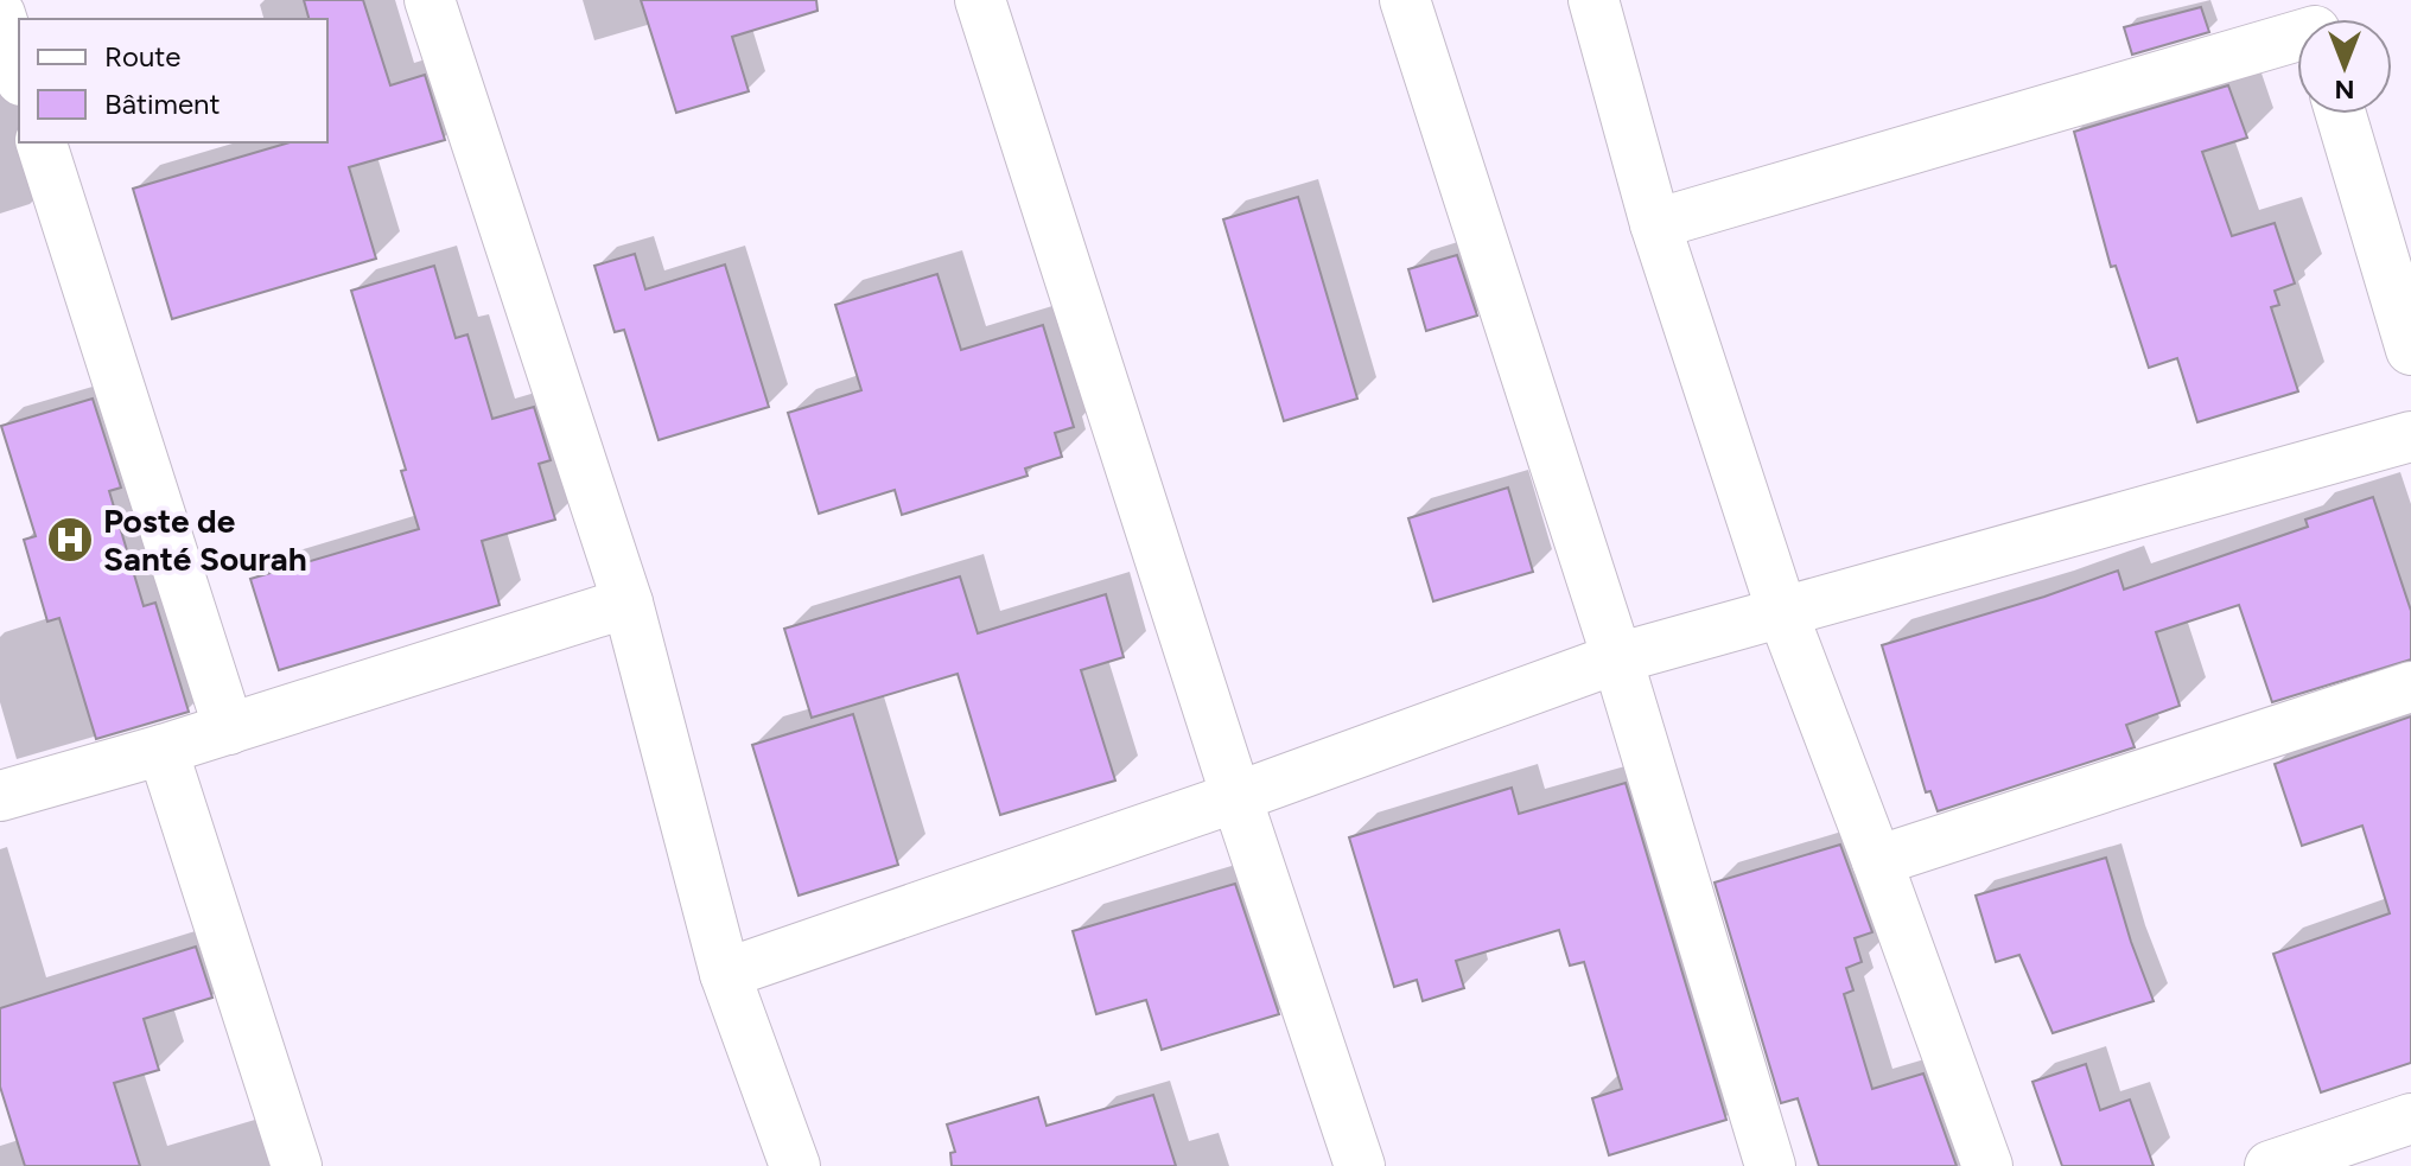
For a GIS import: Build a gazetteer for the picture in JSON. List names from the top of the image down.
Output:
{
  "places": {
    "hospital": ["Poste de Santé Sourah"]
  },
  "legend": ["Route", "Bâtiment"],
  "north": "bottom"
}
